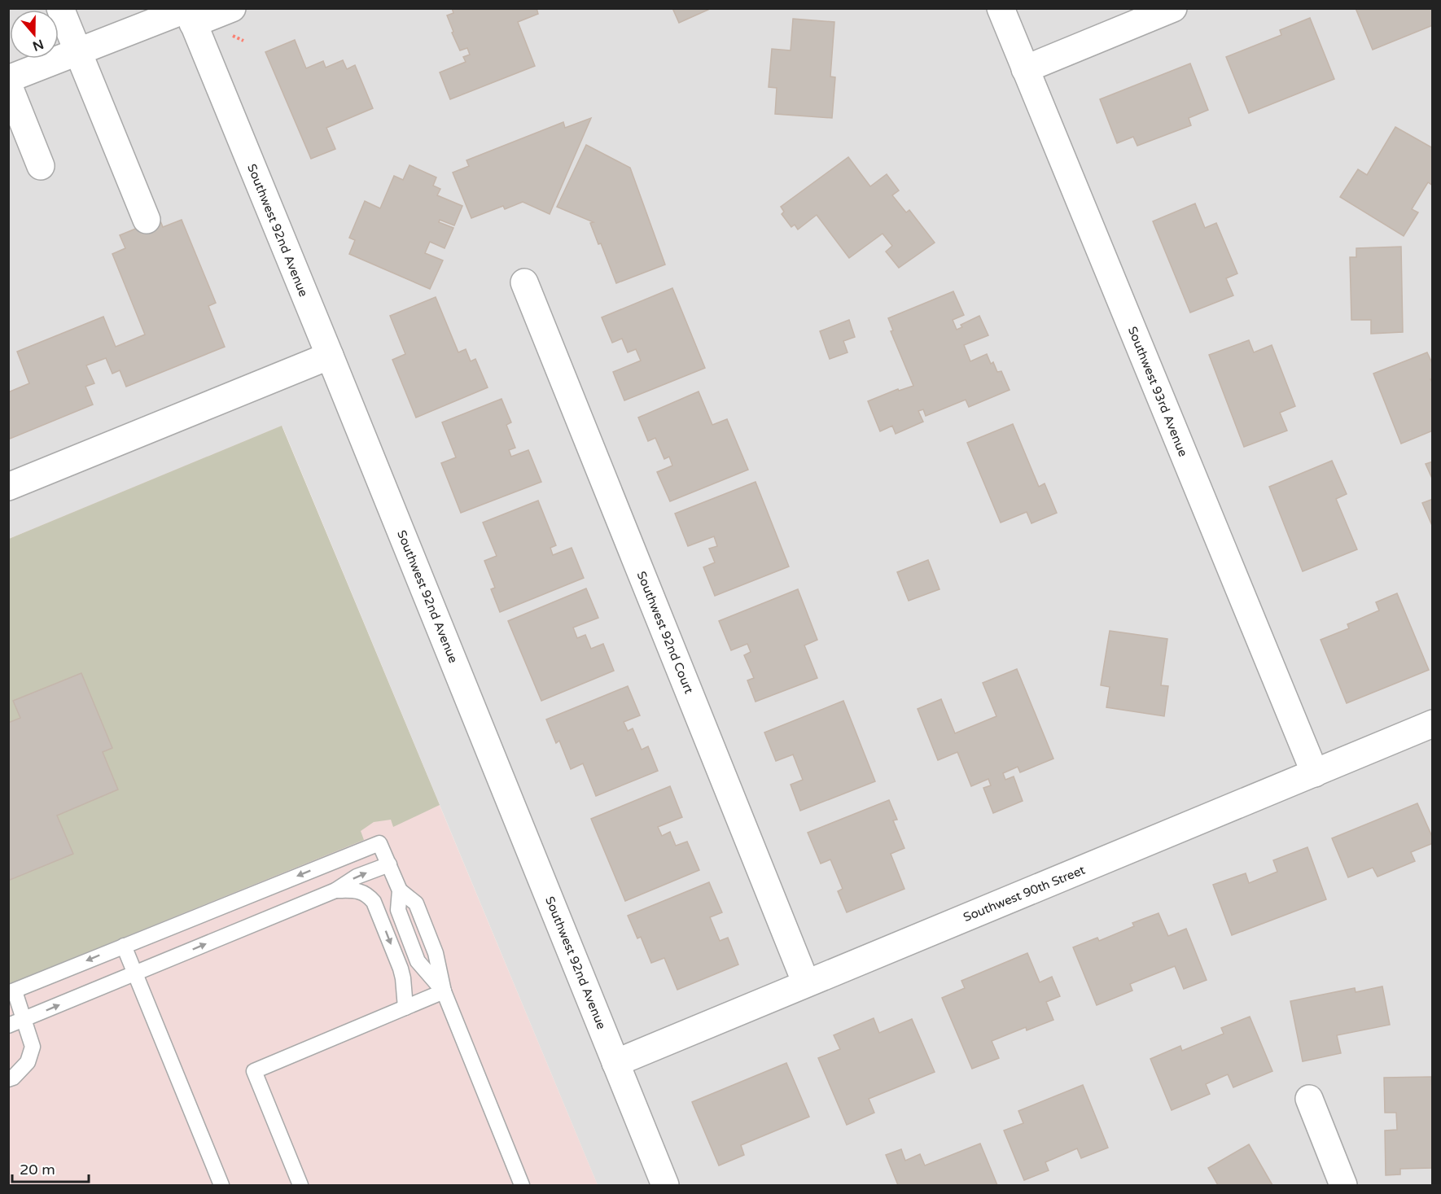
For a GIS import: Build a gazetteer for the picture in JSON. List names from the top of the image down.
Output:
{
  "streets": {
    "street": [
      "Southwest 92nd Avenue",
      "Southwest 93rd Avenue",
      "Southwest 92nd Court",
      "Southwest 90th Street"
    ]
  },
  "crossings": [
    ["Southwest 92nd Avenue", "Southwest 90th Street"],
    ["Southwest 93rd Avenue", "Southwest 90th Street"],
    ["Southwest 92nd Court", "Southwest 90th Street"]
  ],
  "scale_bar": "20 m",
  "north": "bottom"
}
